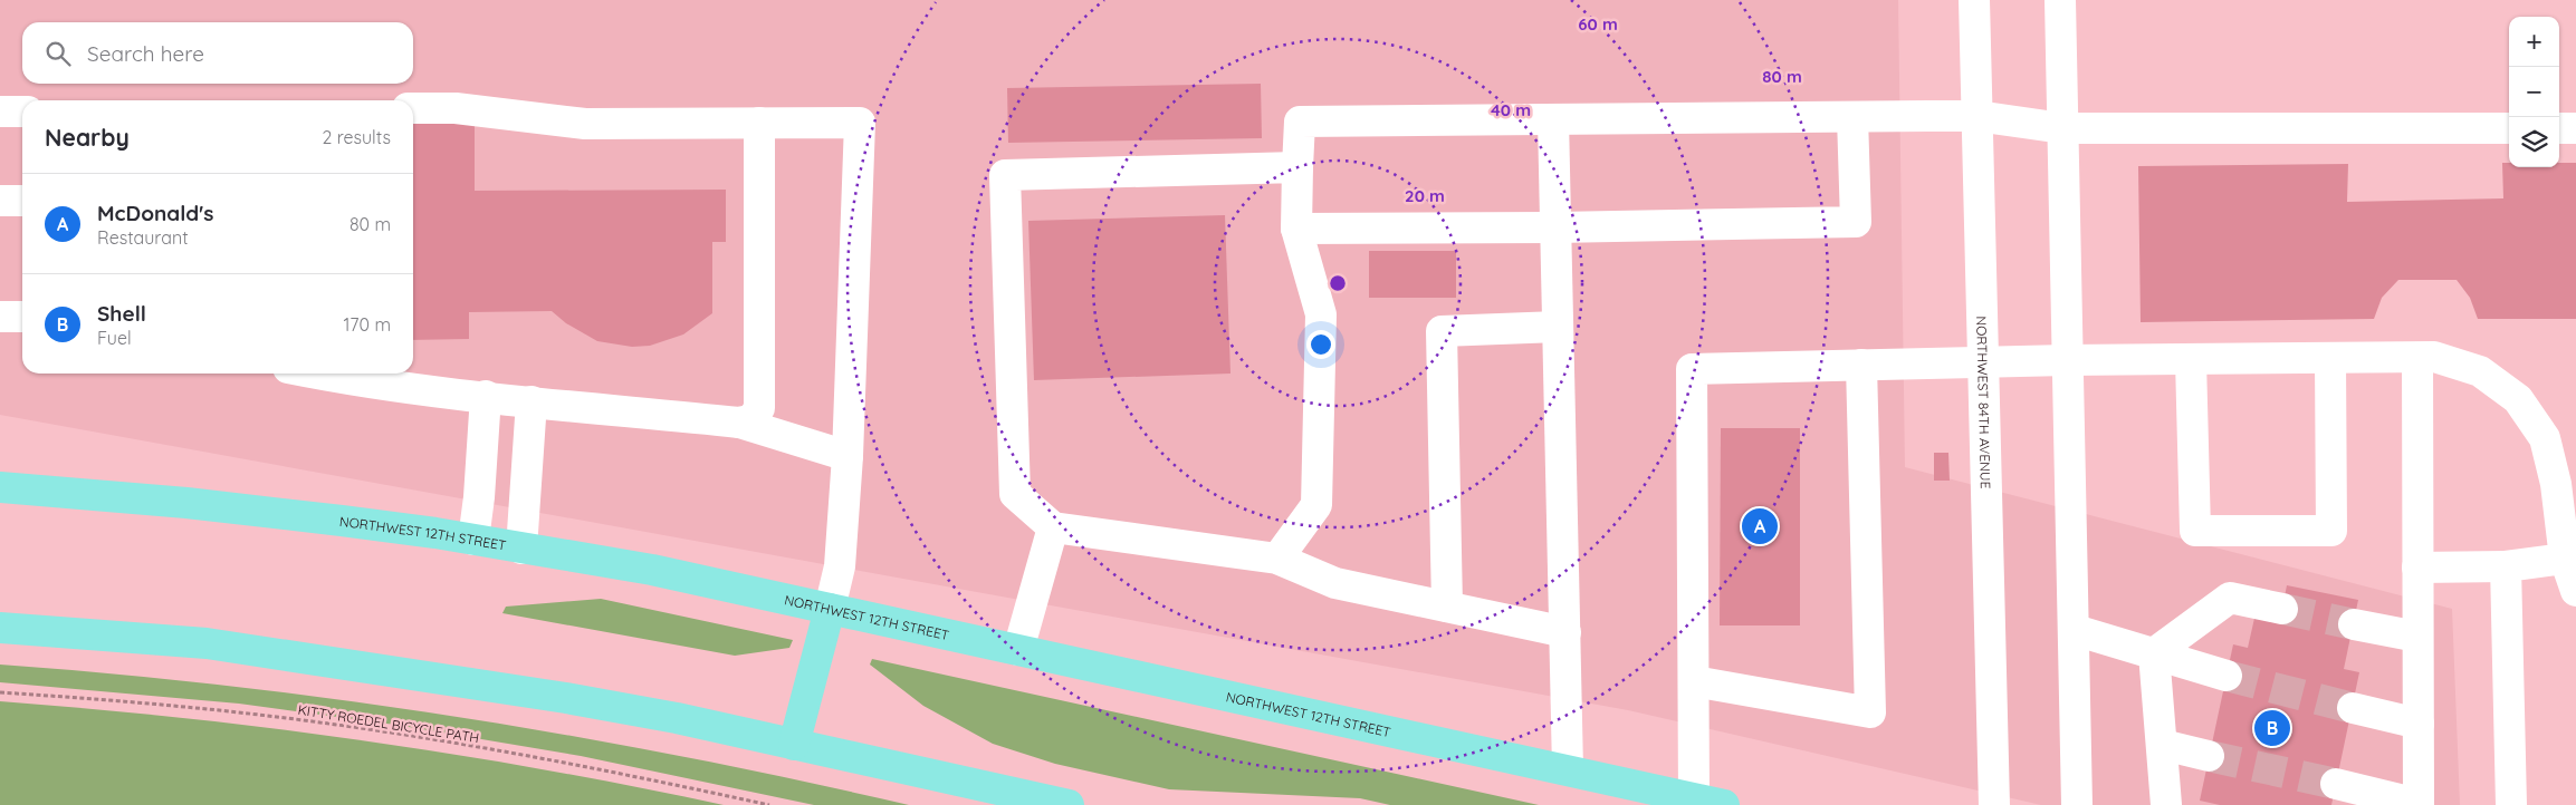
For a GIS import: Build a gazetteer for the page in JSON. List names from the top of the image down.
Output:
{
  "streets": {
    "main road": ["NORTHWEST 12TH STREET"],
    "street": ["NORTHWEST 84TH AVENUE"],
    "path": ["KITTY ROEDEL BICYCLE PATH"]
  },
  "page": {
    "map_buttons": ["+", "−"],
    "search": "Search here",
    "heading": ["Nearby", "2 results"],
    "list": [
      {
        "mark": "A",
        "name": "McDonald's",
        "note": "Restaurant",
        "value": "80 m"
      },
      {
        "mark": "B",
        "name": "Shell",
        "note": "Fuel",
        "value": "170 m"
      }
    ],
    "pins": ["A", "B"]
  },
  "rings": [
    "60 m",
    "80 m",
    "40 m",
    "20 m"
  ]
}
